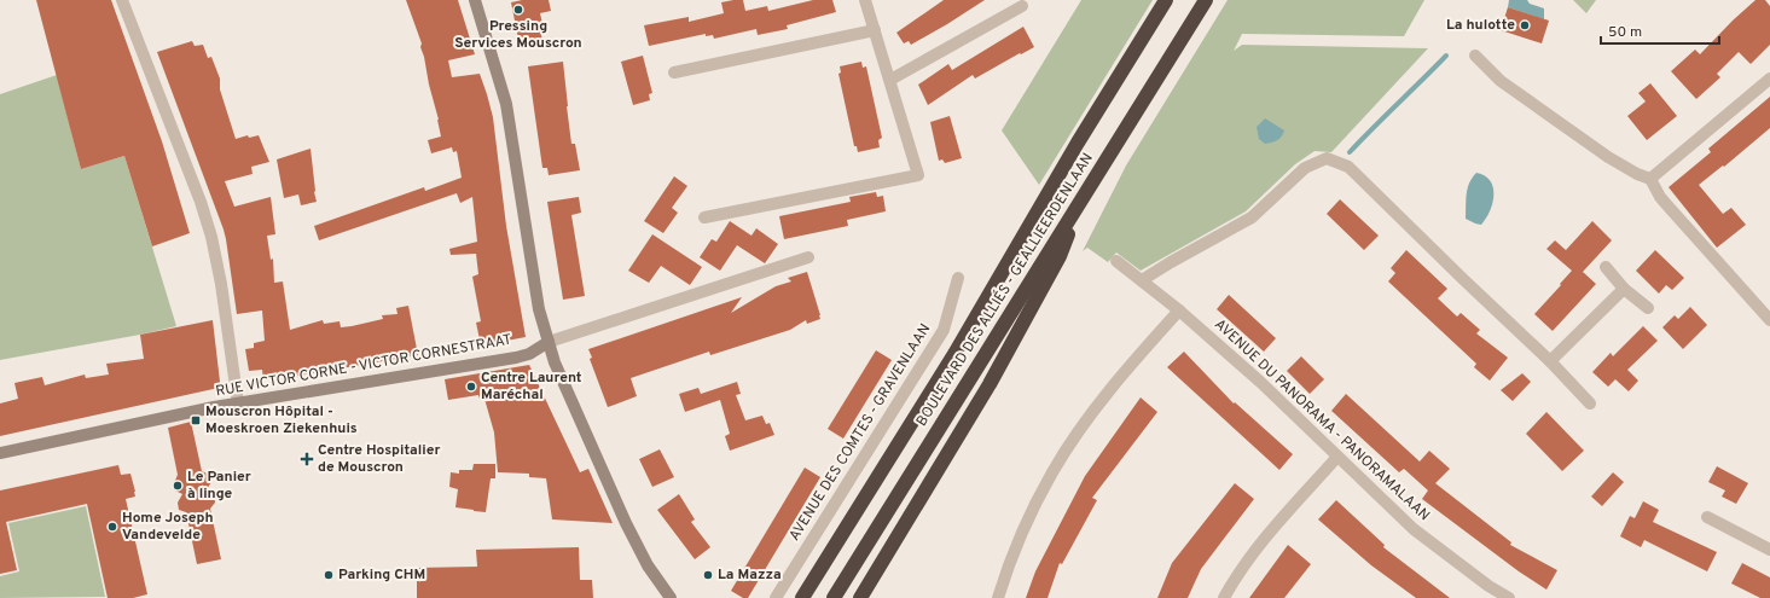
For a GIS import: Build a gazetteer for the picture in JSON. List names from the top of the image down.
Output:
{
  "streets": {
    "highway": ["BOULEVARD DES ALLIÉS - GEALLIEERDENLAAN"],
    "street": ["RUE VICTOR CORNE - VICTOR CORNESTRAAT", "AVENUE DU PANORAMA - PANORAMALAAN", "AVENUE DES COMTES - GRAVENLAAN"]
  },
  "places": {
    "other": [
      "Pressing Services Mouscron",
      "La hulotte",
      "Centre Laurent Maréchal",
      "Le Panier à linge",
      "Home Joseph Vandevelde",
      "Parking CHM",
      "La Mazza"
    ],
    "transit": ["Mouscron Hôpital - Moeskroen Ziekenhuis"],
    "health": ["Centre Hospitalier de Mouscron"]
  },
  "scale_bar": "50 m"
}
